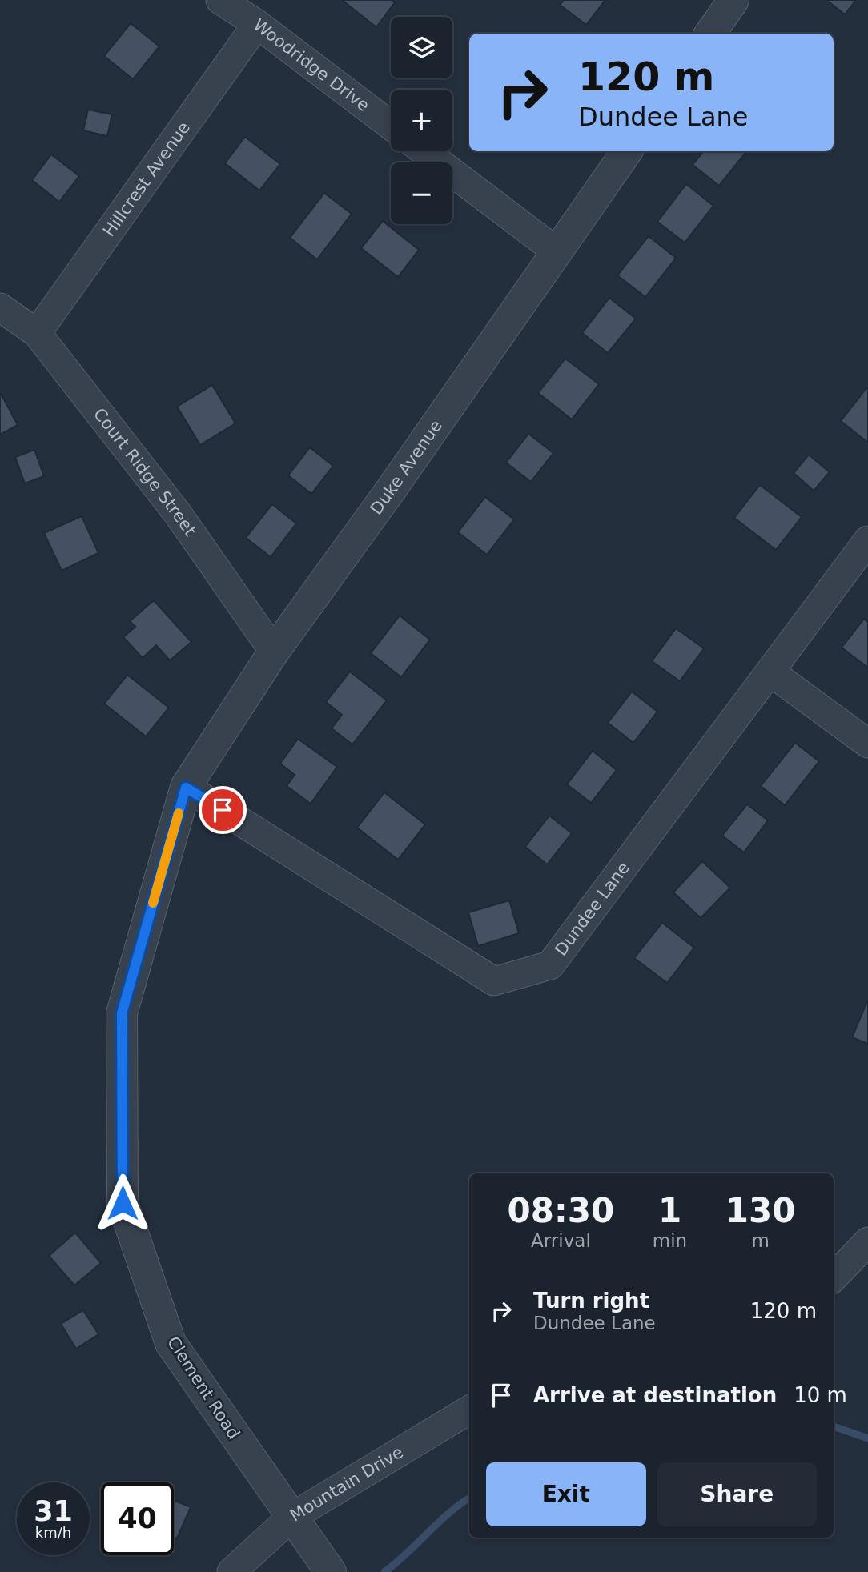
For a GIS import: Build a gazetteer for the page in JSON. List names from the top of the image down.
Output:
{
  "streets": {
    "street": [
      "Woodridge Drive",
      "Hillcrest Avenue",
      "Duke Avenue",
      "Court Ridge Street",
      "Dundee Lane",
      "Clement Road",
      "Mountain Drive"
    ]
  },
  "crossings": [
    ["Woodridge Drive", "Hillcrest Avenue"],
    ["Hillcrest Avenue", "Court Ridge Street"],
    ["Duke Avenue", "Court Ridge Street"],
    ["Duke Avenue", "Dundee Lane"],
    ["Duke Avenue", "Clement Road"],
    ["Dundee Lane", "Clement Road"],
    ["Clement Road", "Mountain Drive"]
  ],
  "page": {
    "map_buttons": ["+", "−"],
    "turn": ["120 m", "Dundee Lane"],
    "eta": [
      "08:30",
      "Arrival",
      "1",
      "min",
      "130",
      "m"
    ],
    "list": [
      {
        "name": "Turn right",
        "note": "Dundee Lane",
        "value": "120 m"
      },
      {
        "name": "Arrive at destination",
        "value": "10 m"
      }
    ],
    "buttons": ["Exit", "Share"],
    "speed": "31 km/h",
    "limit": "40"
  }
}
